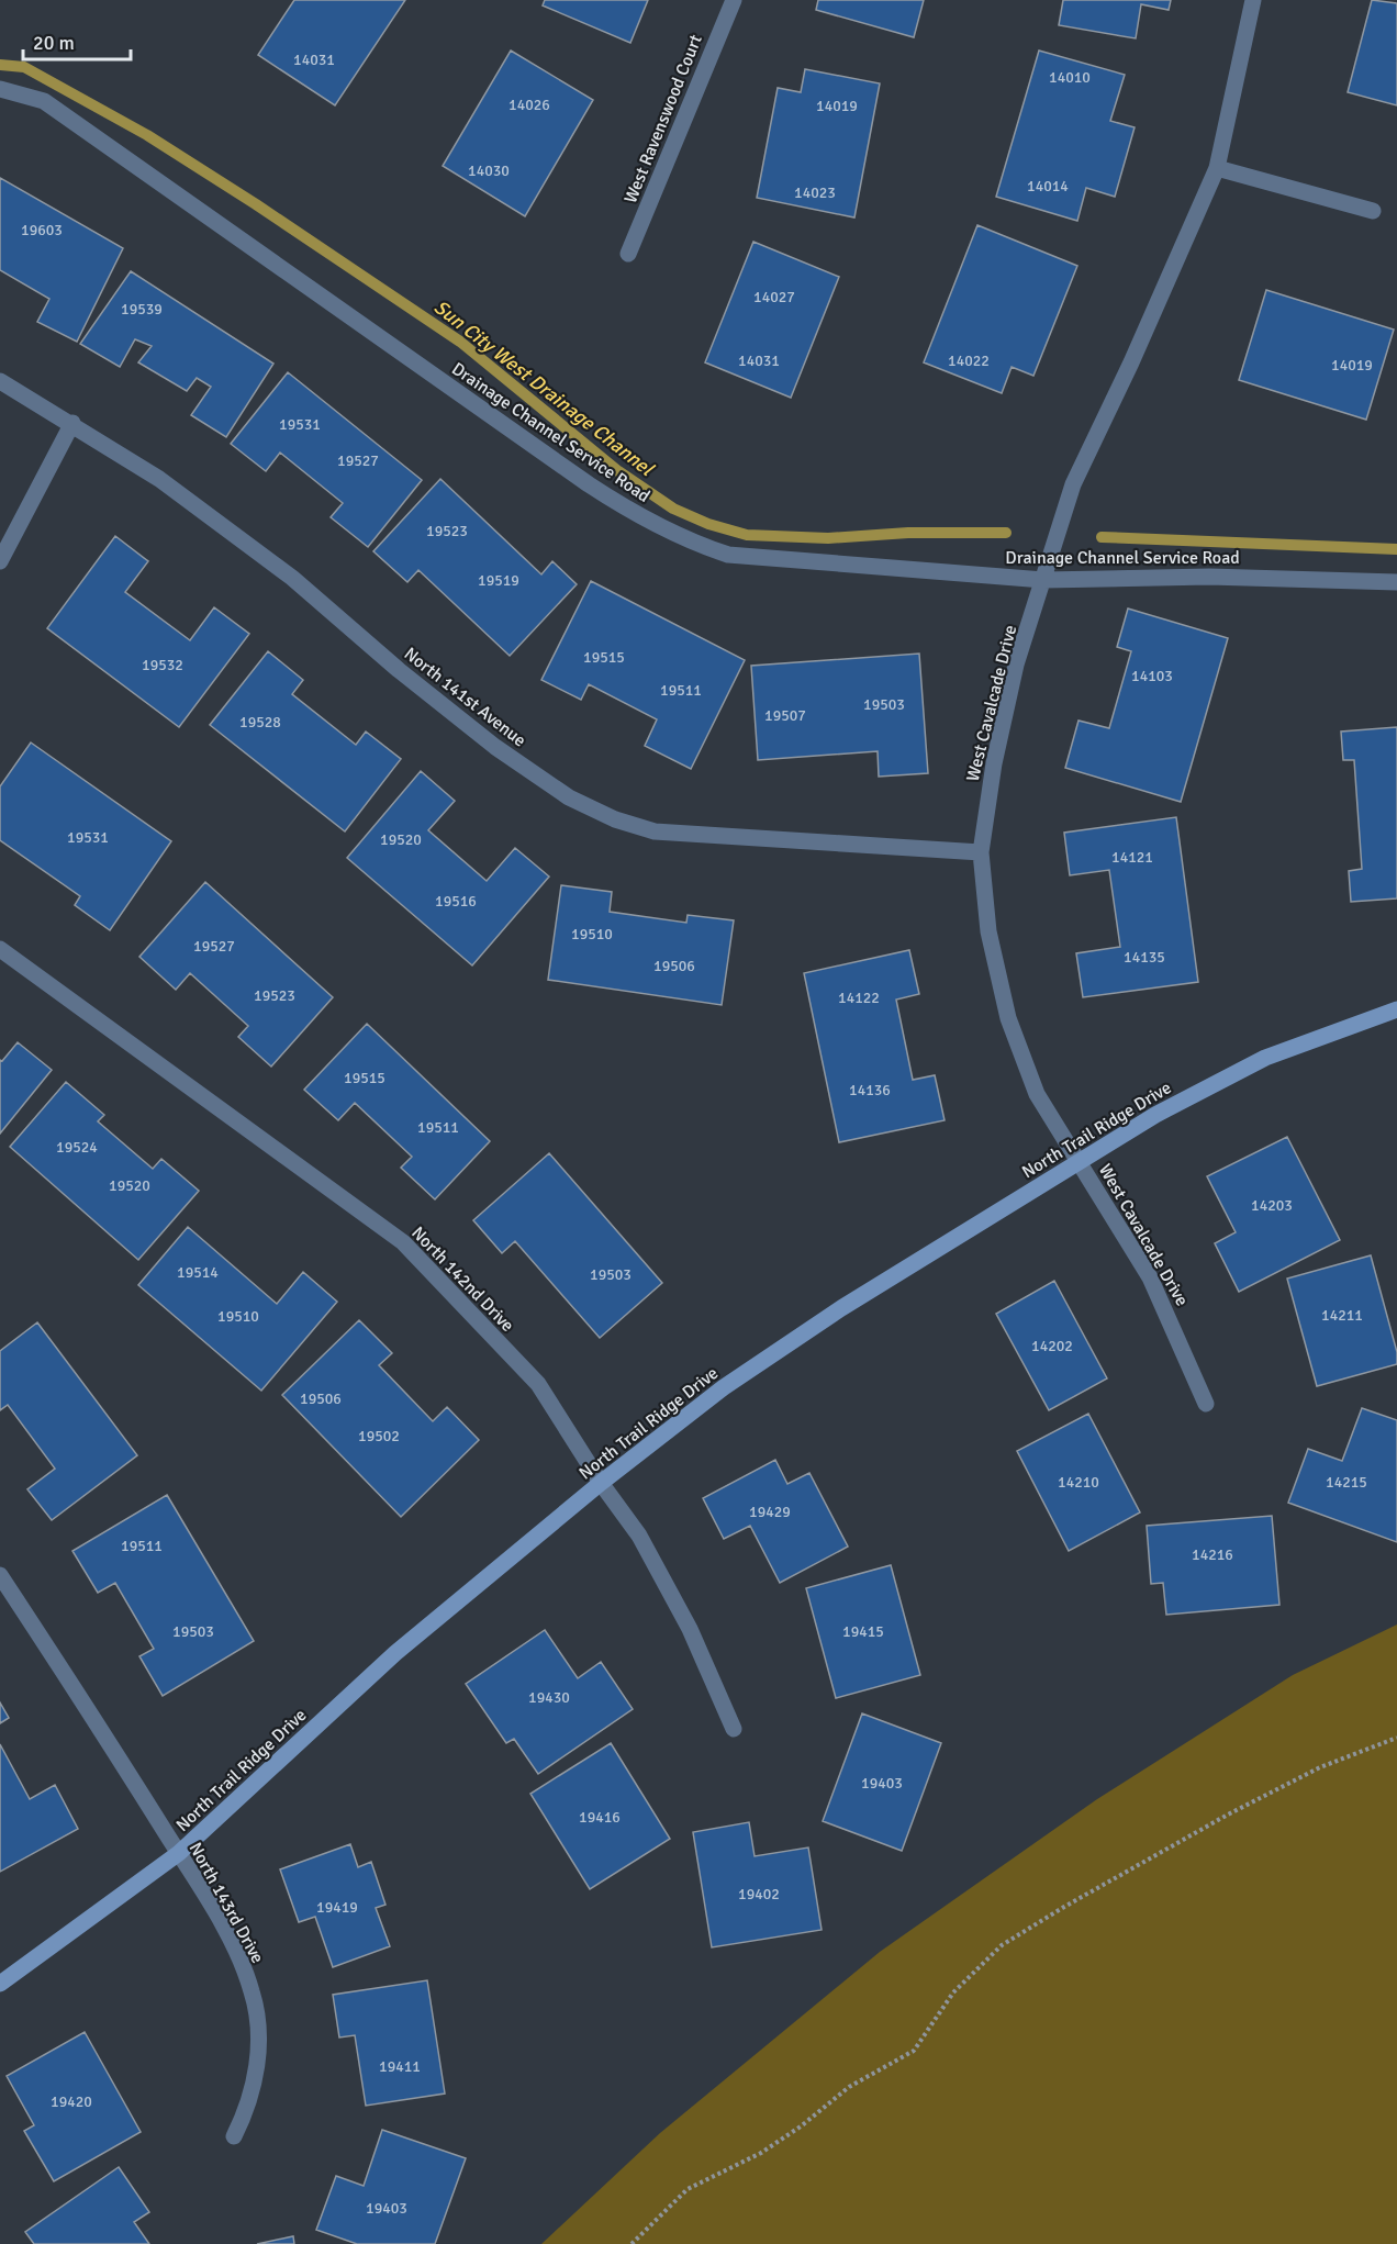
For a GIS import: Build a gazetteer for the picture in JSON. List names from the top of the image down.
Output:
{
  "streets": {
    "street": [
      "West Ravenswood Court",
      "Drainage Channel Service Road",
      "North 141st Avenue",
      "West Cavalcade Drive",
      "North Trail Ridge Drive",
      "North 142nd Drive",
      "North 143rd Drive"
    ]
  },
  "crossings": [
    ["Drainage Channel Service Road", "West Cavalcade Drive"],
    ["North 141st Avenue", "West Cavalcade Drive"],
    ["West Cavalcade Drive", "North Trail Ridge Drive"],
    ["North Trail Ridge Drive", "North 142nd Drive"],
    ["North Trail Ridge Drive", "North 143rd Drive"]
  ],
  "water": ["Sun City West Drainage Channel"],
  "house_numbers": [
    "14031",
    "14010",
    "14026",
    "14019",
    "14030",
    "14014",
    "14023",
    "19603",
    "14027",
    "19539",
    "14031",
    "14022",
    "14019",
    "19531",
    "19527",
    "19523",
    "19519",
    "19515",
    "19532",
    "14103",
    "19511",
    "19503",
    "19507",
    "19528",
    "19531",
    "19520",
    "14121",
    "19516",
    "19510",
    "19527",
    "14135",
    "19506",
    "19523",
    "14122",
    "19515",
    "14136",
    "19511",
    "19524",
    "19520",
    "14203",
    "19514",
    "19503",
    "14211",
    "19510",
    "14202",
    "19506",
    "19502",
    "14210",
    "14215",
    "19429",
    "19511",
    "14216",
    "19503",
    "19415",
    "19430",
    "19403",
    "19416",
    "19402",
    "19419",
    "19411",
    "19420",
    "19403"
  ],
  "scale_bar": "20 m"
}
